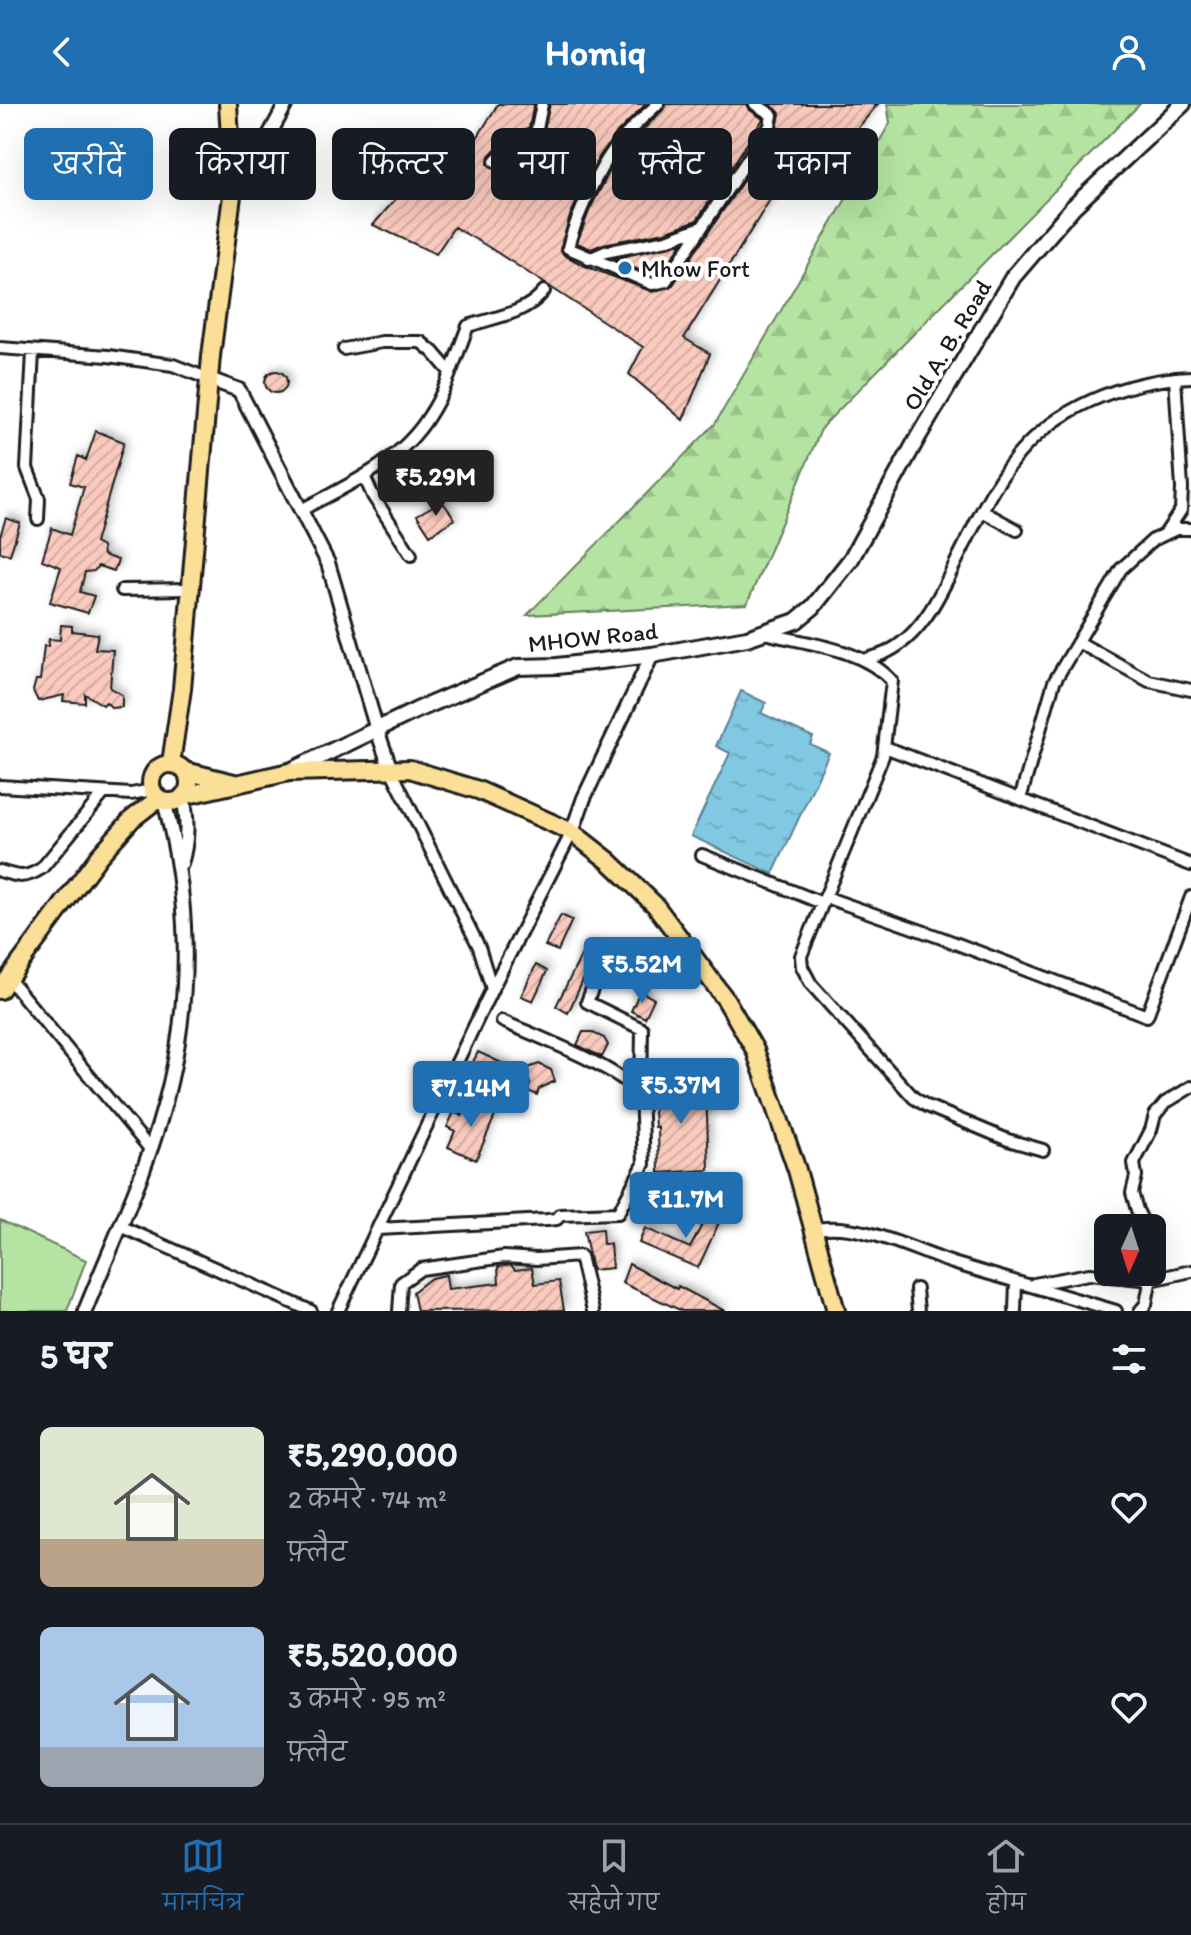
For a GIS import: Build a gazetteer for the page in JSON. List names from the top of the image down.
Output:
{
  "streets": {
    "main road": ["Old A. B. Road", "MHOW Road"]
  },
  "crossings": [
    ["Old A. B. Road", "MHOW Road"]
  ],
  "places": ["Mhow Fort"],
  "north": "bottom",
  "page": {
    "header": "Homiq",
    "chip": [
      "खरीदें",
      "किराया",
      "फ़िल्टर",
      "नया",
      "फ़्लैट",
      "मकान"
    ],
    "price": [
      "₹5.29M",
      "₹5.52M",
      "₹5.37M",
      "₹7.14M",
      "₹11.7M"
    ],
    "heading": "5 घर",
    "list": [
      {
        "name": "₹5,290,000",
        "note": "2 कमरे · 74 m² · फ़्लैट"
      },
      {
        "name": "₹5,520,000",
        "note": "3 कमरे · 95 m² · फ़्लैट"
      }
    ],
    "tabs": ["मानचित्र", "सहेजे गए", "होम"]
  }
}
